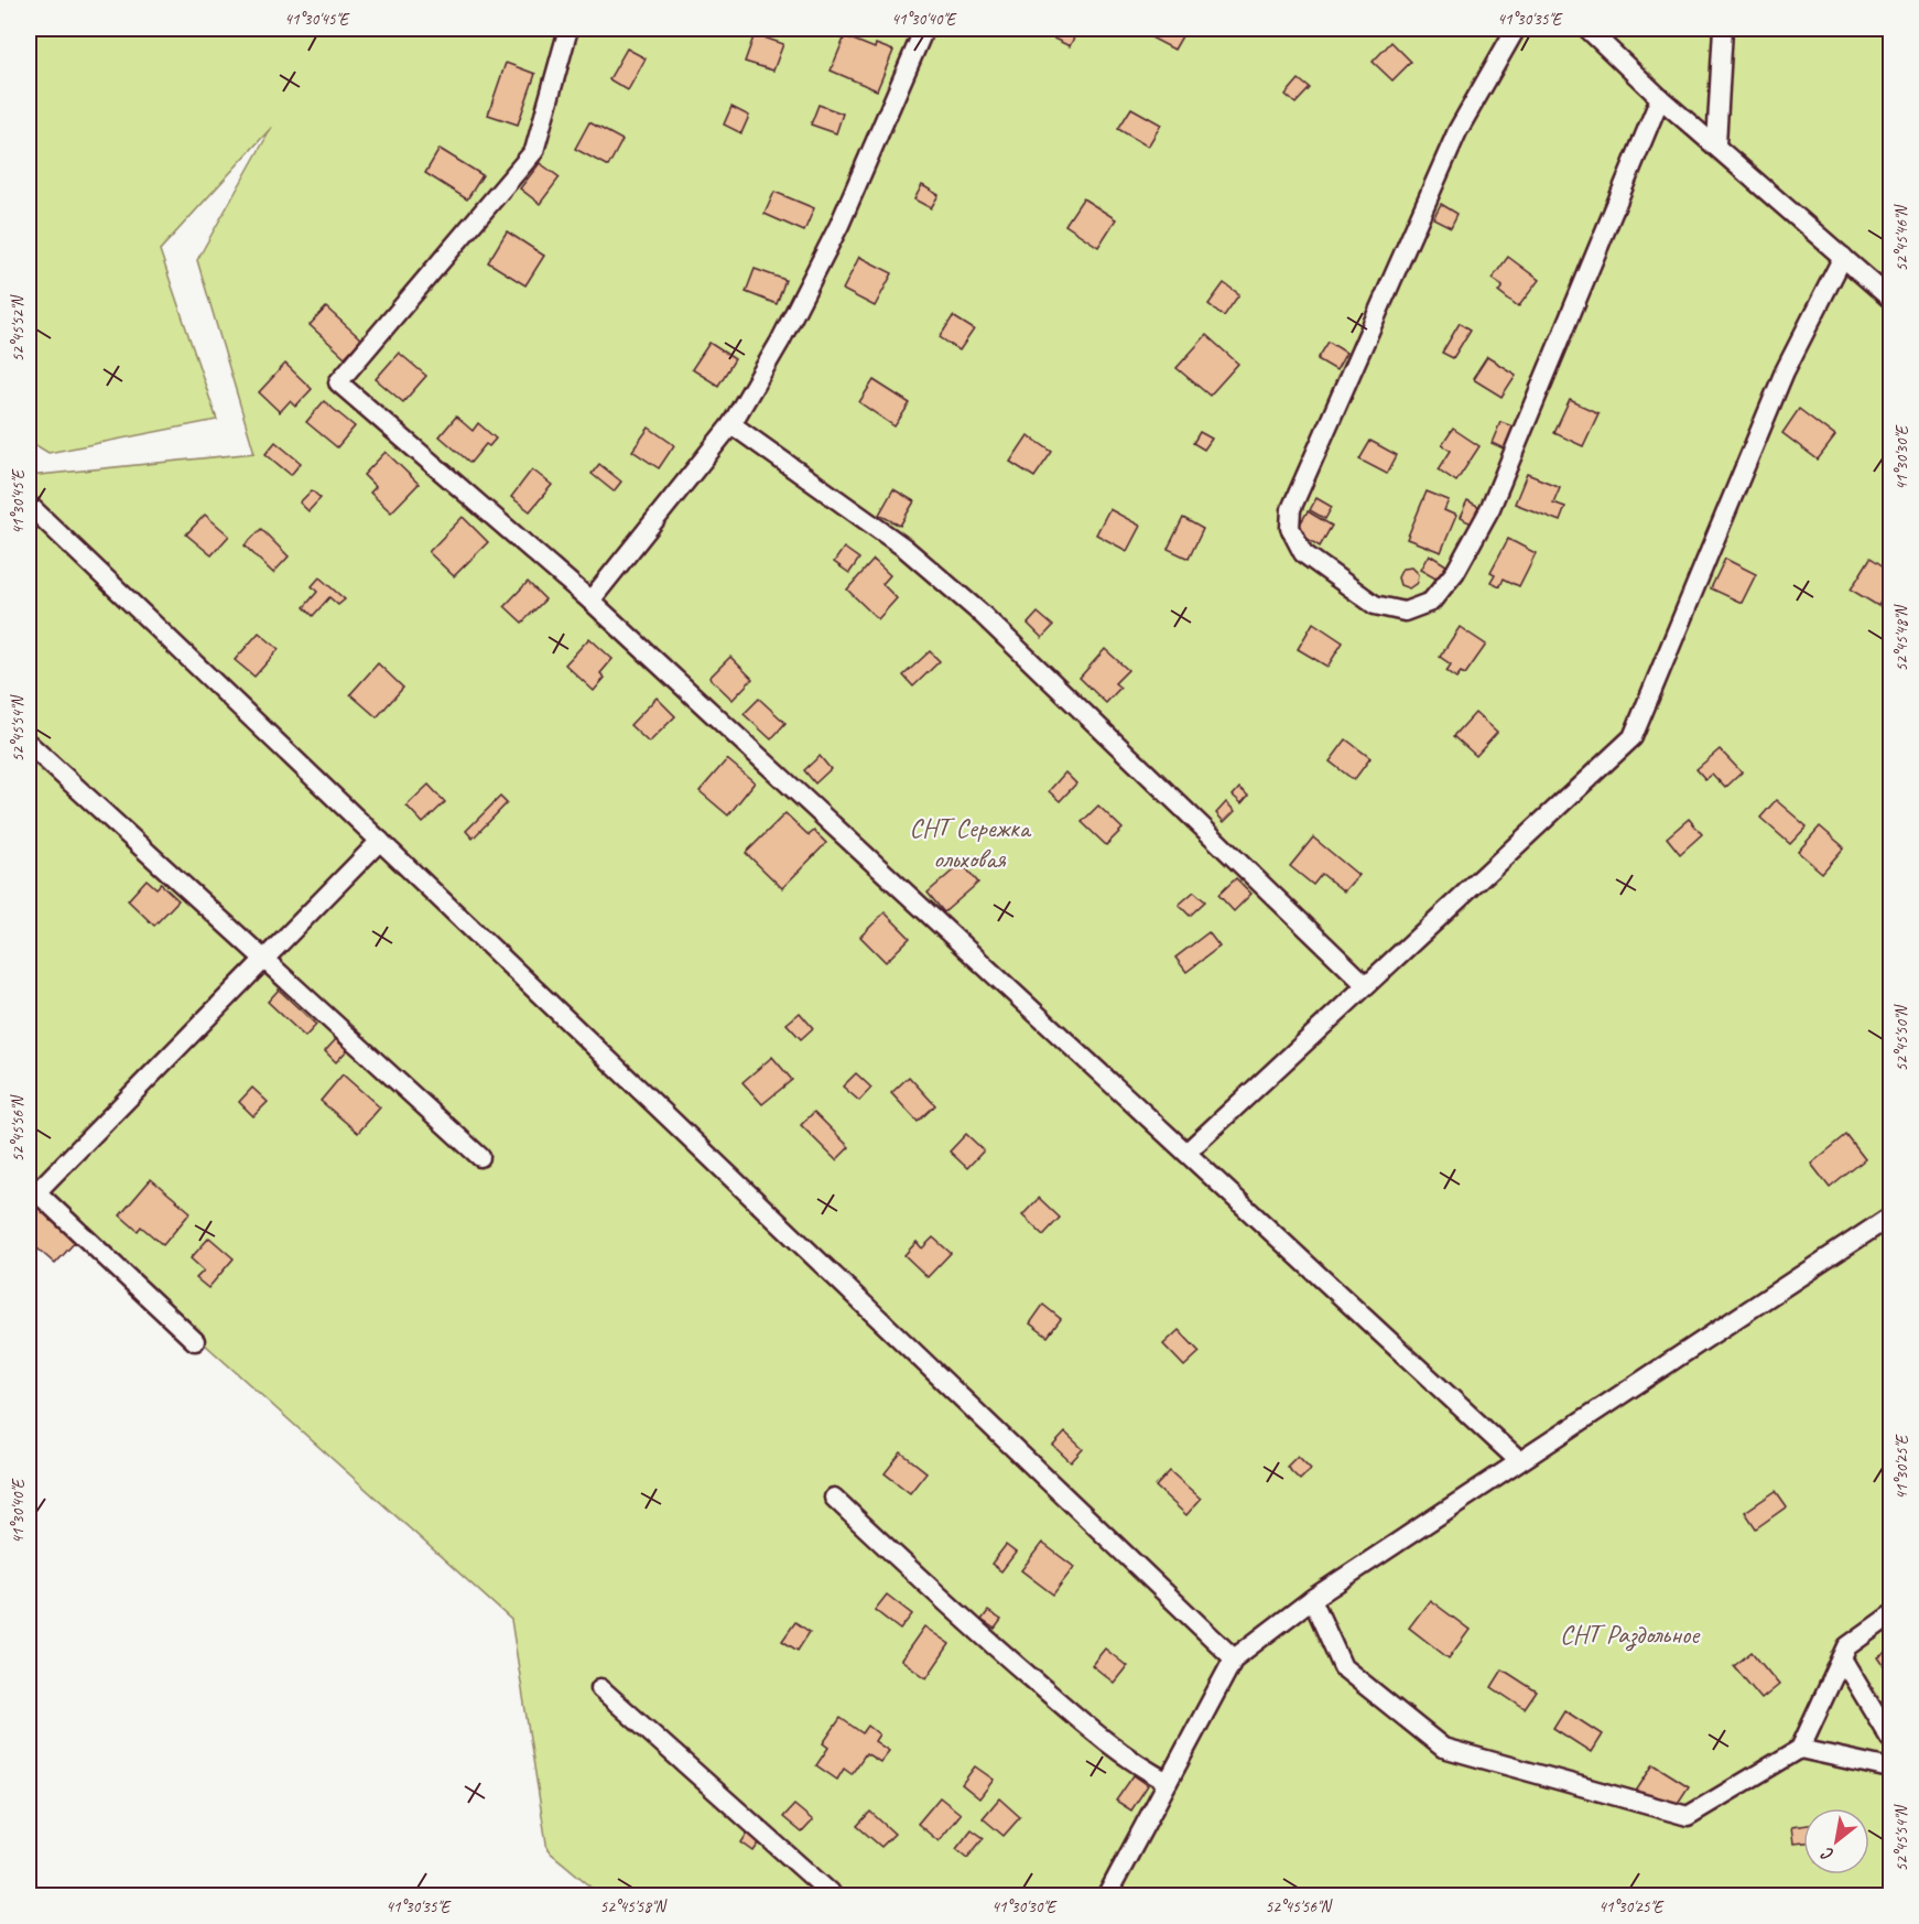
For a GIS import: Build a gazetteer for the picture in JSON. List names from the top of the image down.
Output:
{
  "parks": ["СНТ Сережка ольховая", "СНТ Раздольное"],
  "north": "bottom left",
  "coordinates": [
    "41°30'45\"E",
    "41°30'40\"E",
    "41°30'35\"E",
    "52°45'46\"N",
    "52°45'52\"N",
    "41°30'30\"E",
    "52°45'48\"N",
    "52°45'54\"N",
    "52°45'50\"N",
    "52°45'56\"N",
    "41°30'25\"E",
    "52°45'58\"N"
  ]
}
